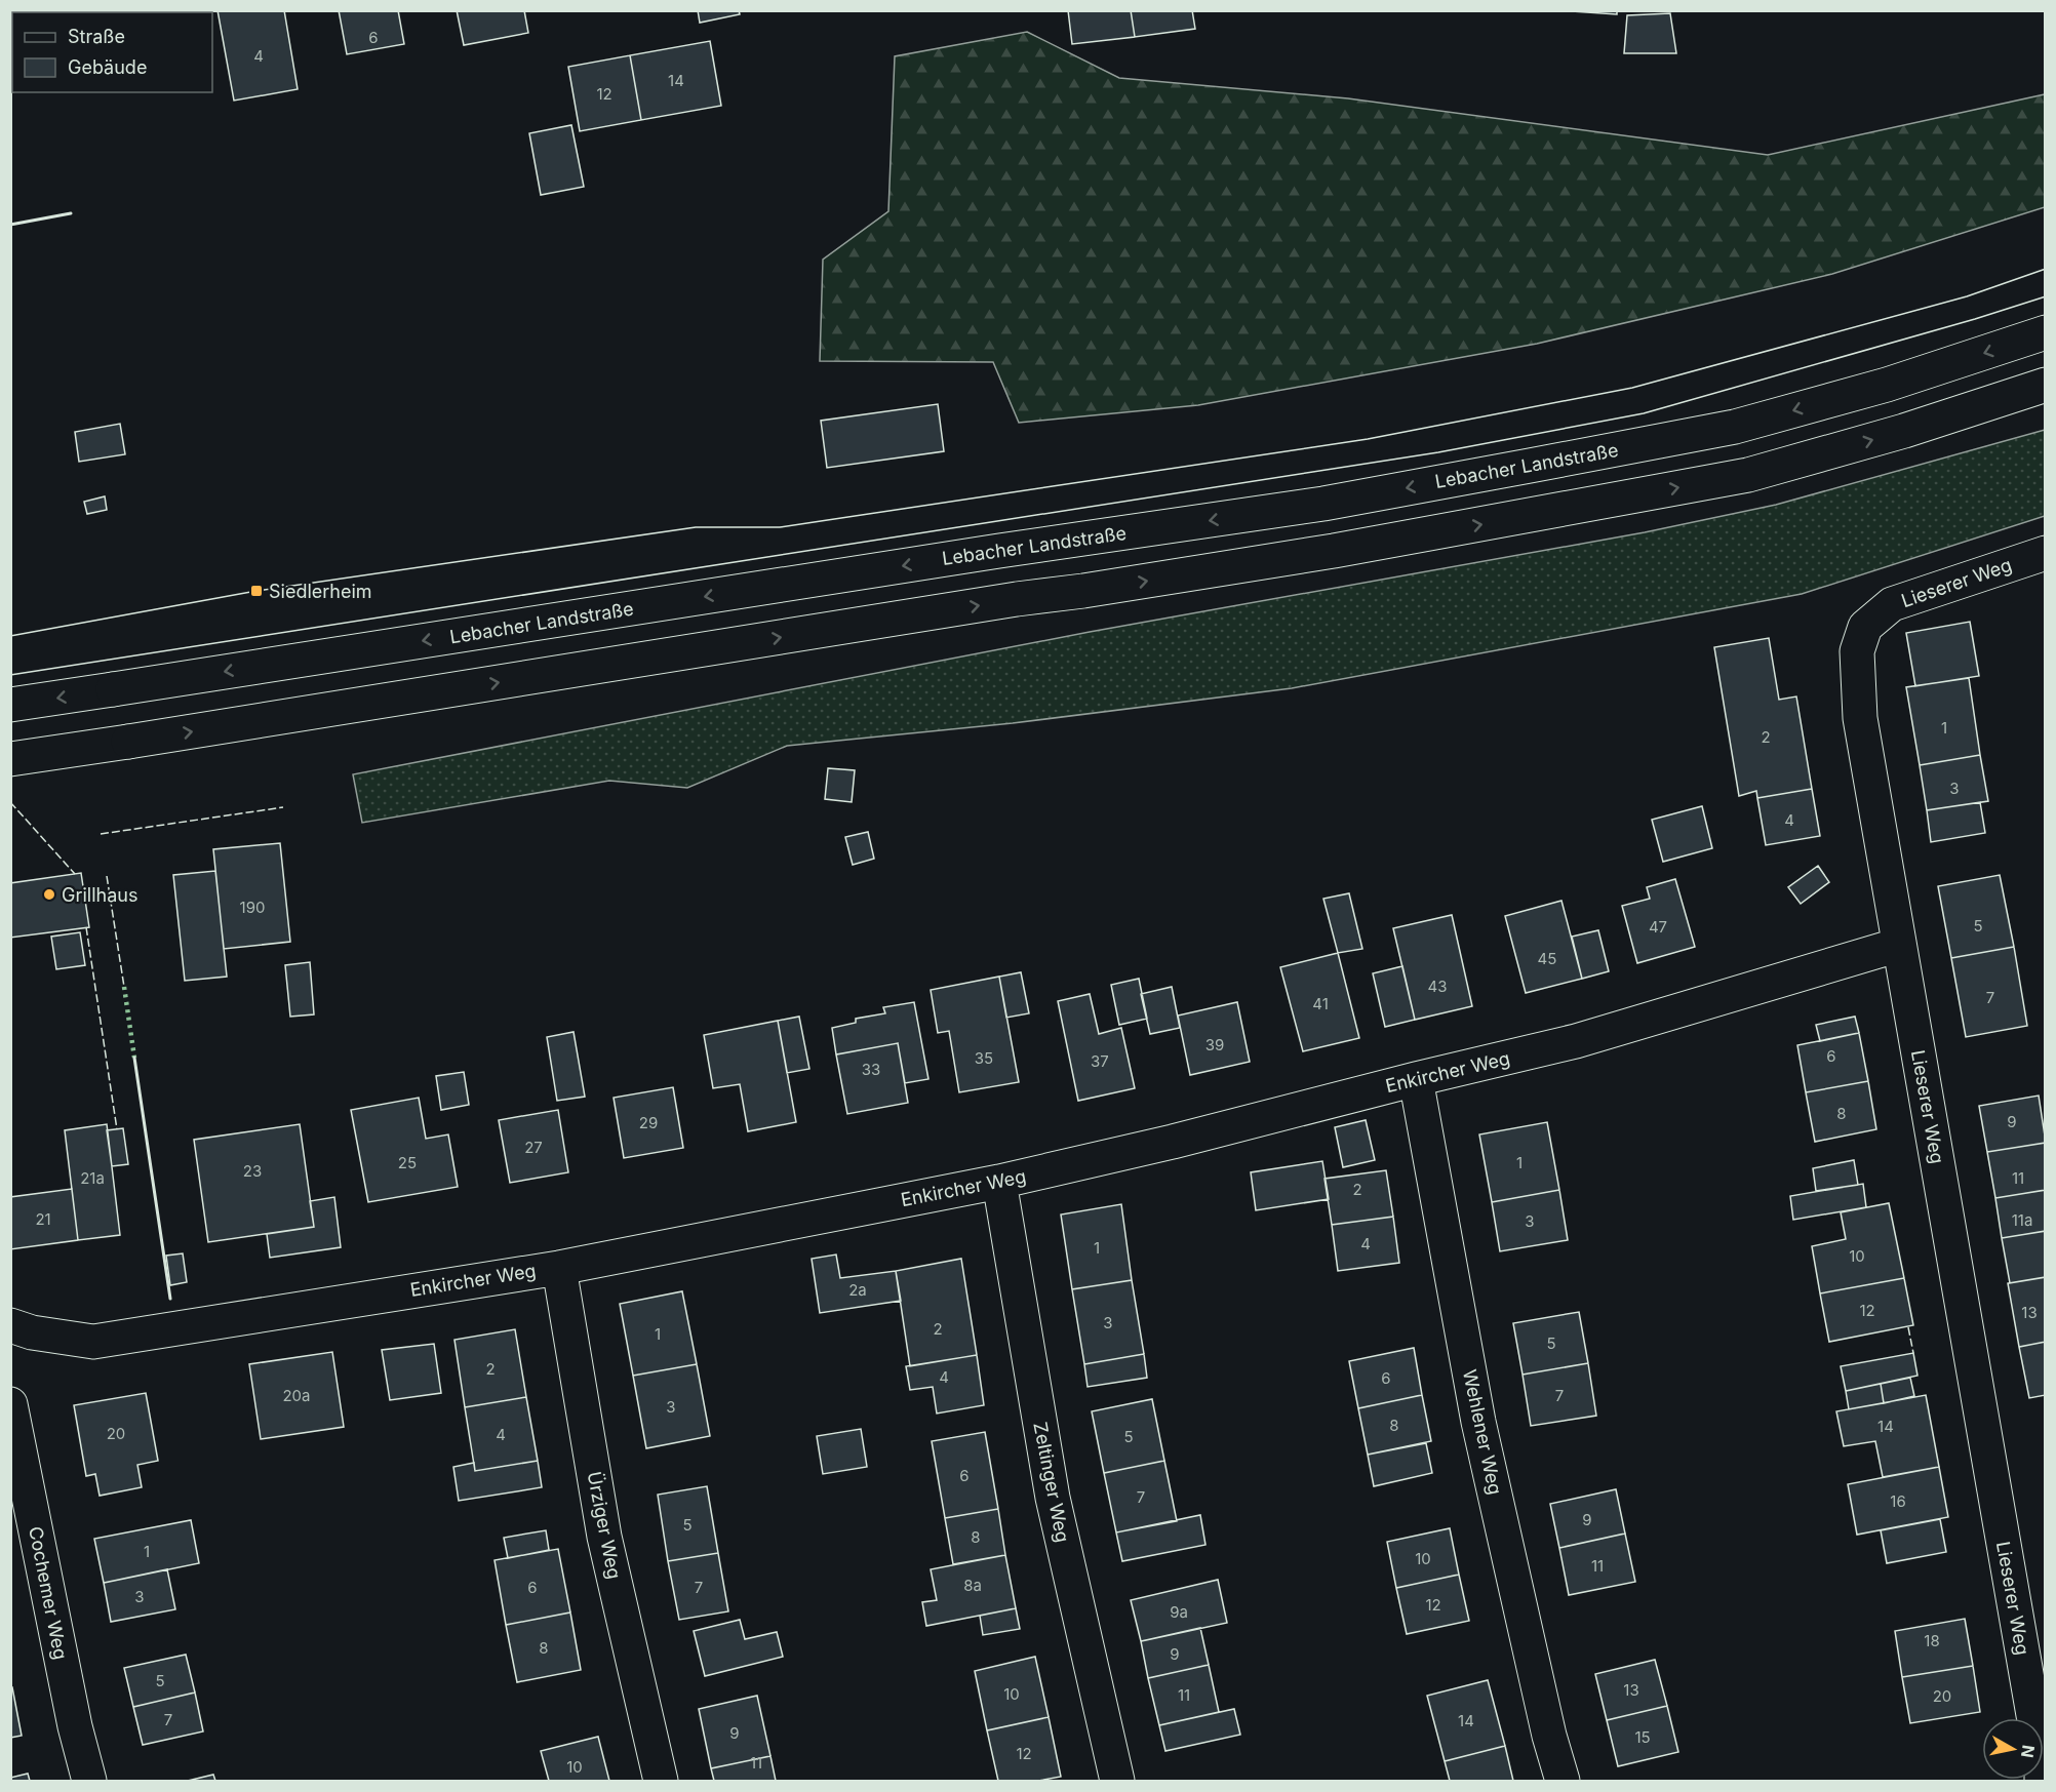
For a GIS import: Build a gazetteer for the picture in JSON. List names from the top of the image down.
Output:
{
  "streets": {
    "main road": [
      "Lebacher Landstraße",
      "Lieserer Weg",
      "Enkircher Weg",
      "Wehlener Weg",
      "Zeltinger Weg",
      "Ürziger Weg",
      "Cochemer Weg"
    ]
  },
  "crossings": [
    ["Lieserer Weg", "Enkircher Weg"],
    ["Enkircher Weg", "Wehlener Weg"],
    ["Enkircher Weg", "Zeltinger Weg"],
    ["Enkircher Weg", "Ürziger Weg"]
  ],
  "places": {
    "transit": ["Siedlerheim"],
    "other": ["Grillhaus"]
  },
  "house_numbers": [
    "6",
    "4",
    "14",
    "12",
    "1",
    "2",
    "3",
    "4",
    "190",
    "5",
    "47",
    "45",
    "43",
    "7",
    "41",
    "39",
    "6",
    "35",
    "37",
    "33",
    "8",
    "9",
    "29",
    "27",
    "25",
    "1",
    "23",
    "21a",
    "11",
    "2",
    "21",
    "11a",
    "3",
    "4",
    "1",
    "10",
    "2a",
    "12",
    "13",
    "3",
    "2",
    "1",
    "5",
    "2",
    "4",
    "6",
    "20a",
    "7",
    "3",
    "8",
    "14",
    "20",
    "4",
    "5",
    "6",
    "7",
    "16",
    "9",
    "5",
    "8",
    "1",
    "10",
    "11",
    "8a",
    "6",
    "7",
    "3",
    "12",
    "9a",
    "18",
    "8",
    "9",
    "5",
    "13",
    "10",
    "11",
    "20",
    "7",
    "14",
    "9",
    "15",
    "12",
    "11",
    "10"
  ],
  "legend": ["Straße", "Gebäude"],
  "north": "right"
}
